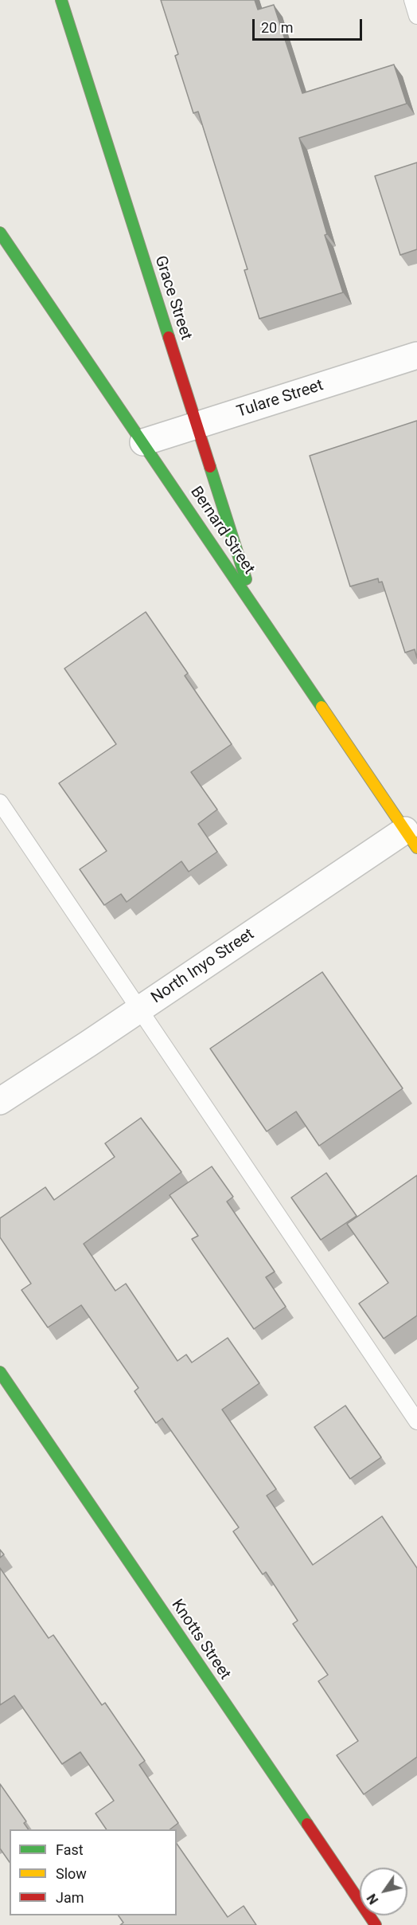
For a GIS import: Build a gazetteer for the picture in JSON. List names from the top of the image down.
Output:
{
  "streets": {
    "street": [
      "Grace Street",
      "Tulare Street",
      "Bernard Street",
      "North Inyo Street",
      "Knotts Street"
    ]
  },
  "crossings": [
    ["Grace Street", "Tulare Street"],
    ["Grace Street", "Bernard Street"],
    ["Tulare Street", "Bernard Street"],
    ["Bernard Street", "North Inyo Street"]
  ],
  "legend": ["Fast", "Slow", "Jam"],
  "scale_bar": "20 m",
  "north": "bottom left"
}
